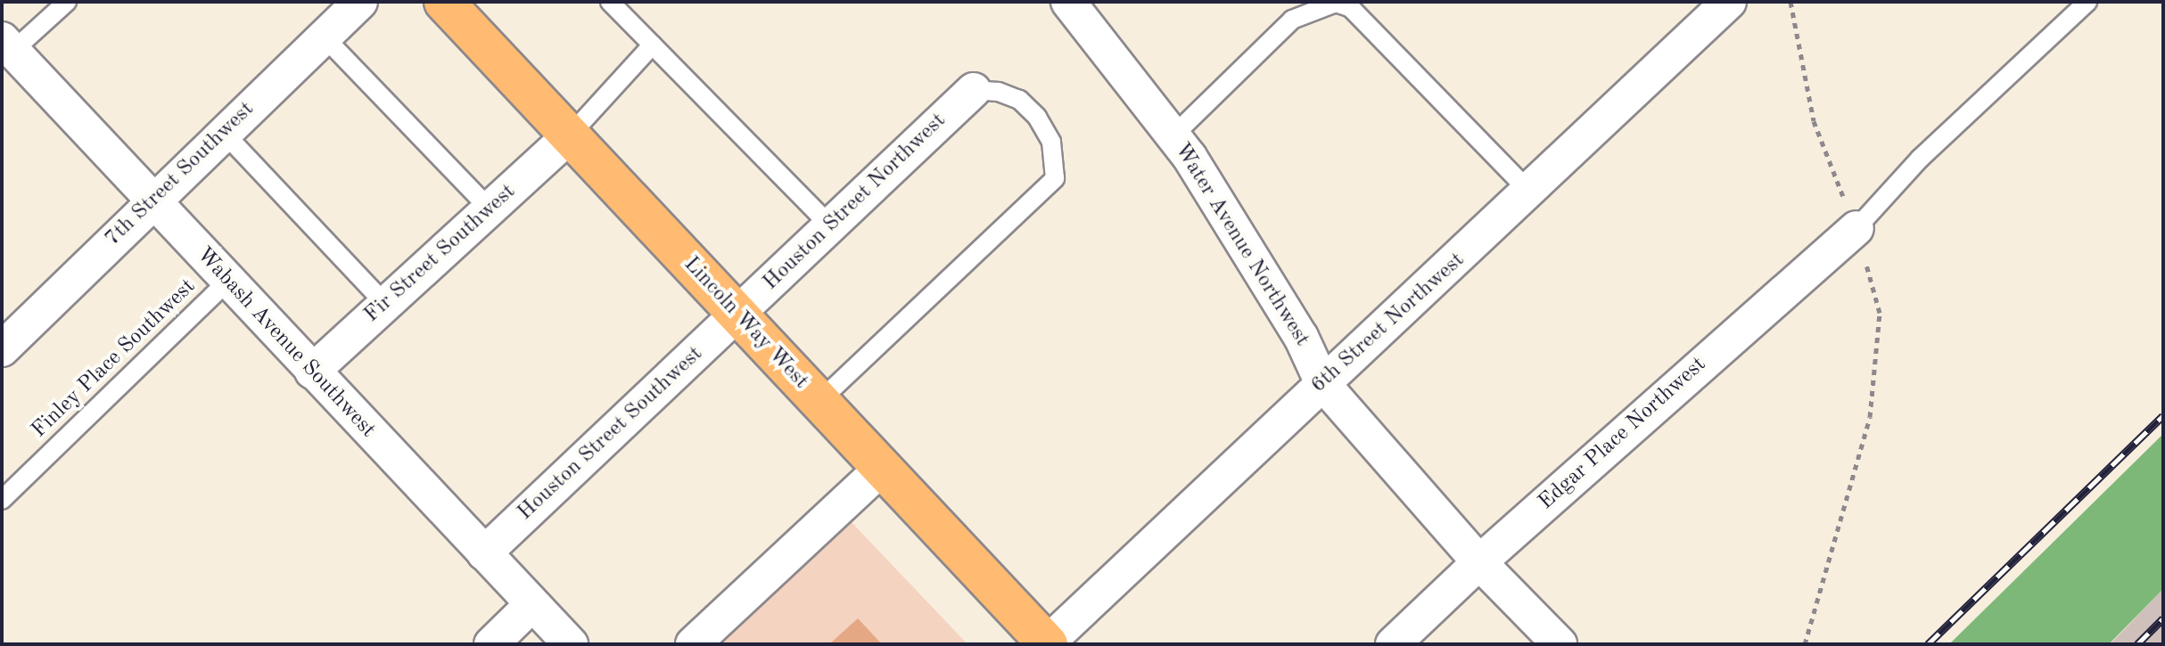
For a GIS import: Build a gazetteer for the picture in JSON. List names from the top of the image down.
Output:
{
  "streets": {
    "main road": ["Lincoln Way West"],
    "street": [
      "7th Street Southwest",
      "Houston Street Northwest",
      "Water Avenue Northwest",
      "Fir Street Southwest",
      "6th Street Northwest",
      "Wabash Avenue Southwest",
      "Houston Street Southwest",
      "Edgar Place Northwest"
    ],
    "lane": ["Finley Place Southwest"]
  },
  "crossings": [
    ["7th Street Southwest", "Wabash Avenue Southwest"],
    ["Houston Street Northwest", "Lincoln Way West"],
    ["Houston Street Northwest", "Houston Street Southwest"],
    ["Water Avenue Northwest", "6th Street Northwest"],
    ["Water Avenue Northwest", "Edgar Place Northwest"],
    ["Fir Street Southwest", "Lincoln Way West"],
    ["Fir Street Southwest", "Wabash Avenue Southwest"],
    ["Lincoln Way West", "6th Street Northwest"],
    ["Lincoln Way West", "Houston Street Southwest"],
    ["Wabash Avenue Southwest", "Finley Place Southwest"],
    ["Wabash Avenue Southwest", "Houston Street Southwest"]
  ]
}
